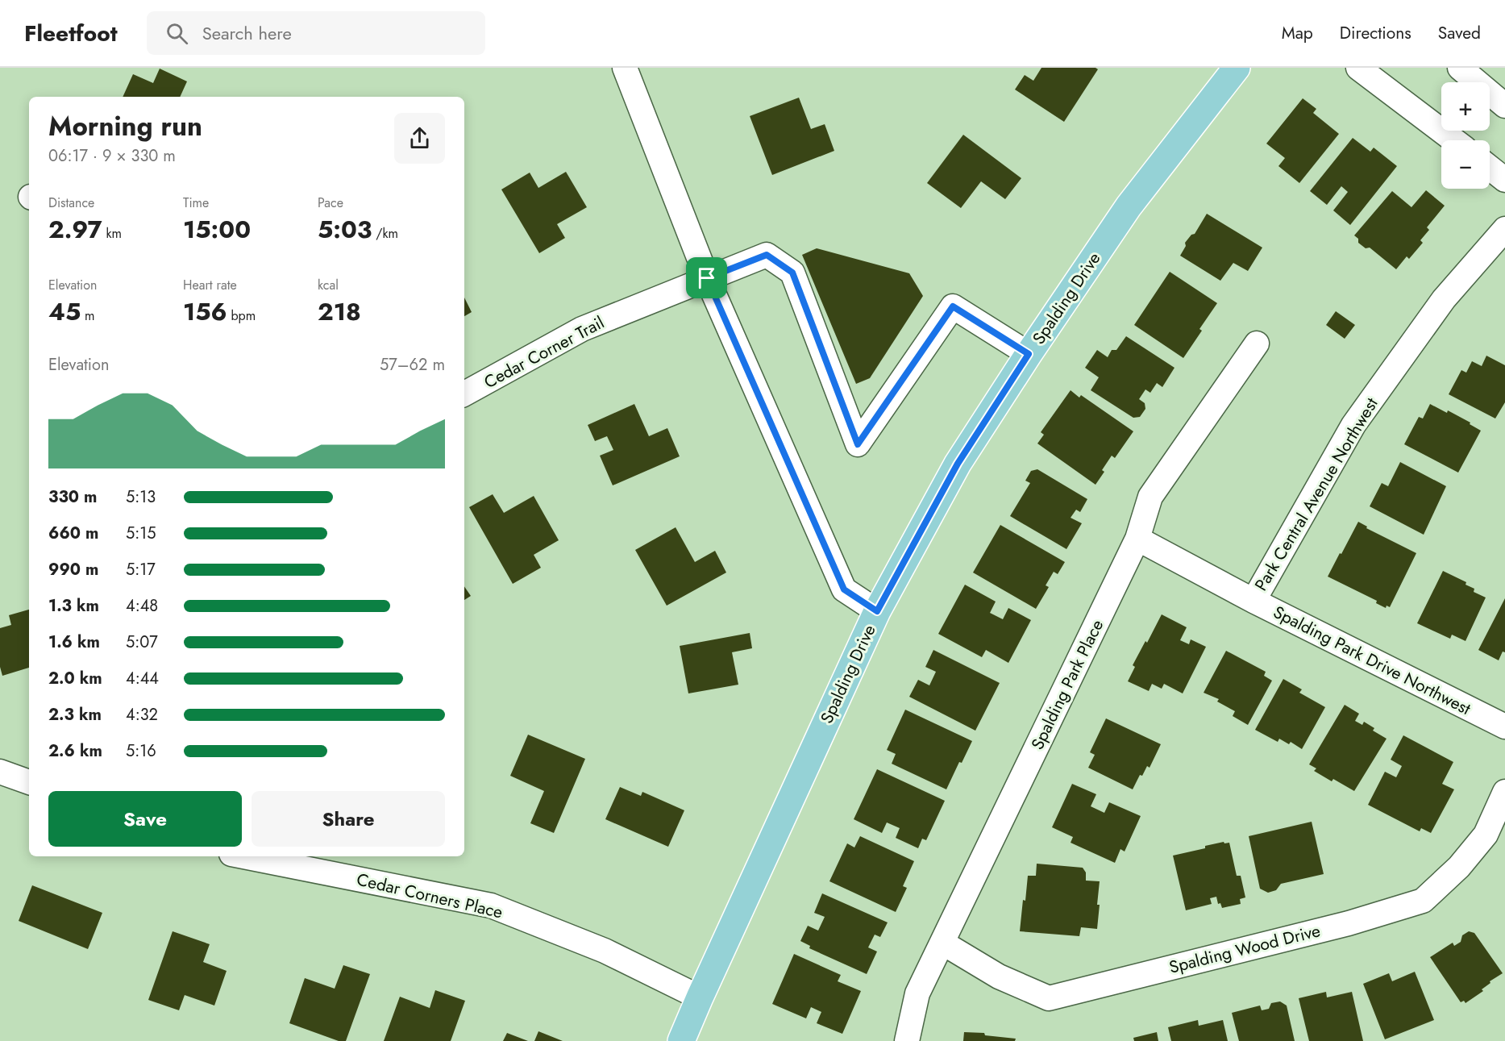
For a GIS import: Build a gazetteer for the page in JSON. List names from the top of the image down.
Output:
{
  "streets": {
    "main road": ["Spalding Drive"],
    "street": [
      "Cedar Corner Trail",
      "Park Central Avenue Northwest",
      "Spalding Park Drive Northwest",
      "Spalding Park Place",
      "Cedar Corners Place",
      "Spalding Wood Drive"
    ]
  },
  "crossings": [
    ["Spalding Drive", "Cedar Corner Trail"],
    ["Spalding Drive", "Cedar Corners Place"],
    ["Park Central Avenue Northwest", "Spalding Park Drive Northwest"],
    ["Spalding Park Drive Northwest", "Spalding Park Place"],
    ["Spalding Park Place", "Spalding Wood Drive"]
  ],
  "page": {
    "header": "Fleetfoot",
    "search": "Search here",
    "nav": ["Map", "Directions", "Saved"],
    "map_buttons": ["+", "−"],
    "heading": ["Morning run", "06:17 · 9 × 330 m"],
    "stats": [
      ["Distance", "2.97 km"],
      ["Time", "15:00"],
      ["Pace", "5:03 /km"],
      ["Elevation", "45 m"],
      ["Heart rate", "156 bpm"],
      ["kcal", "218"]
    ],
    "chart": ["Elevation", "57–62 m"],
    "list": [
      {
        "name": "330 m",
        "note": "5:13"
      },
      {
        "name": "660 m",
        "note": "5:15"
      },
      {
        "name": "990 m",
        "note": "5:17"
      },
      {
        "name": "1.3 km",
        "note": "4:48"
      },
      {
        "name": "1.6 km",
        "note": "5:07"
      },
      {
        "name": "2.0 km",
        "note": "4:44"
      },
      {
        "name": "2.3 km",
        "note": "4:32"
      },
      {
        "name": "2.6 km",
        "note": "5:16"
      }
    ],
    "buttons": ["Save", "Share"]
  }
}
